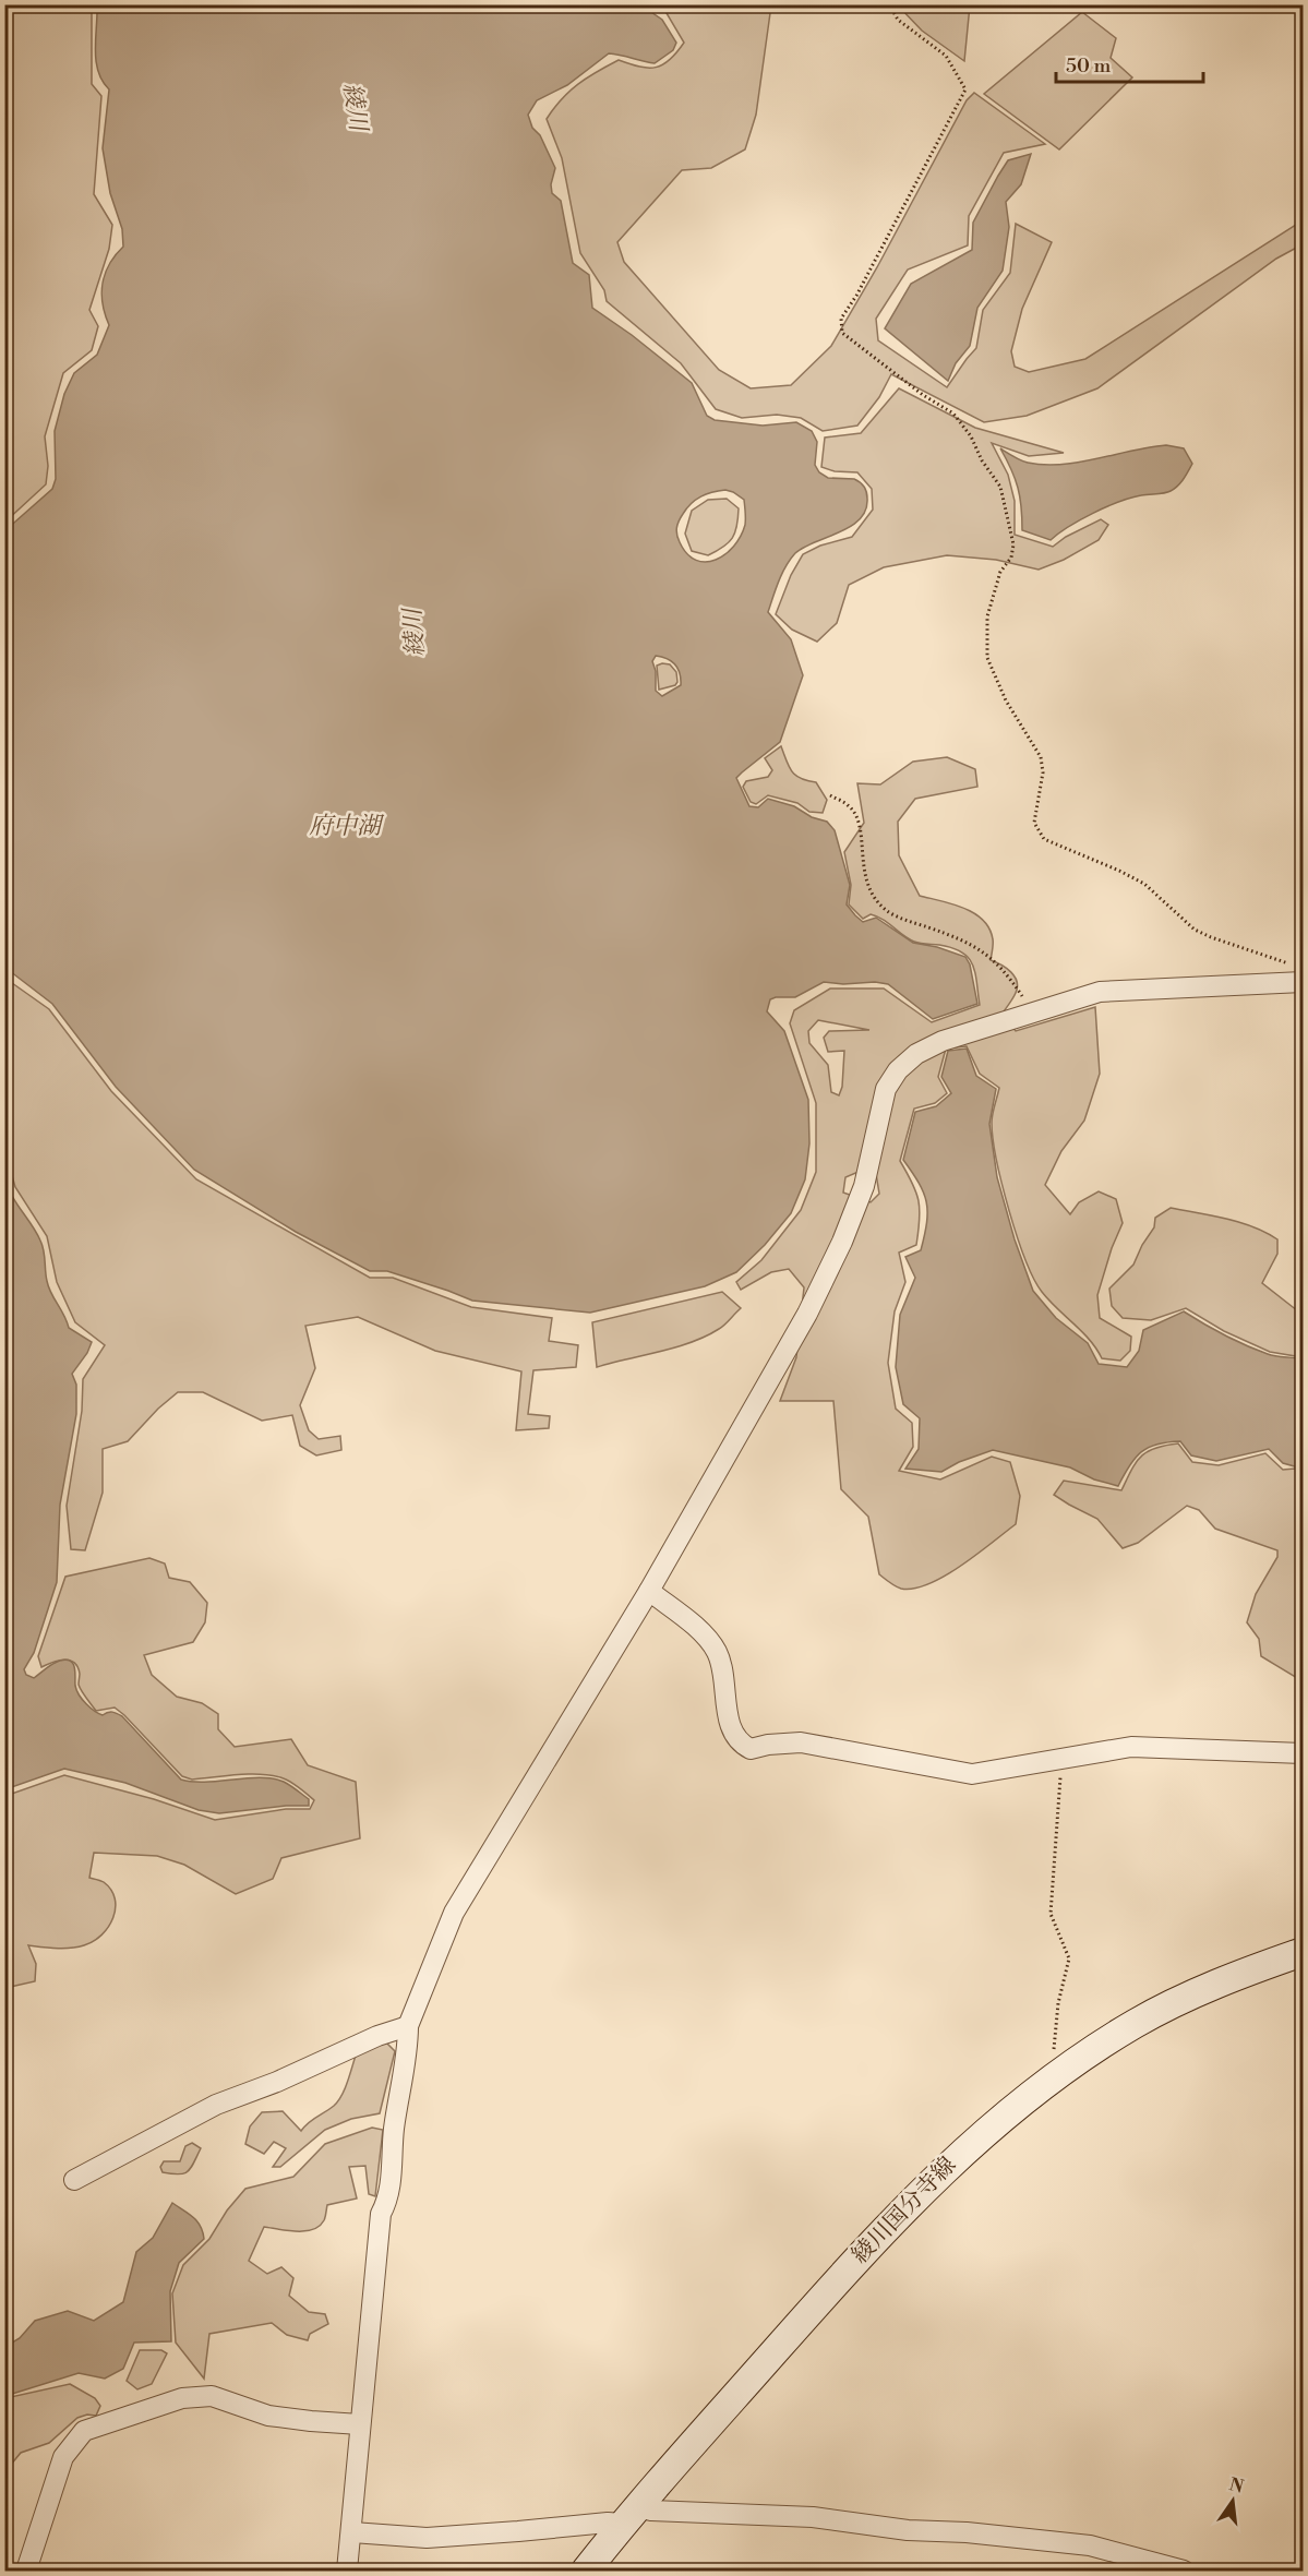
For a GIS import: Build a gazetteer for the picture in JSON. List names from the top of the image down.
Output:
{
  "streets": {
    "main road": ["綾川国分寺線"]
  },
  "water": ["綾川", "府中湖"],
  "scale_bar": "50 m",
  "north": "top"
}
